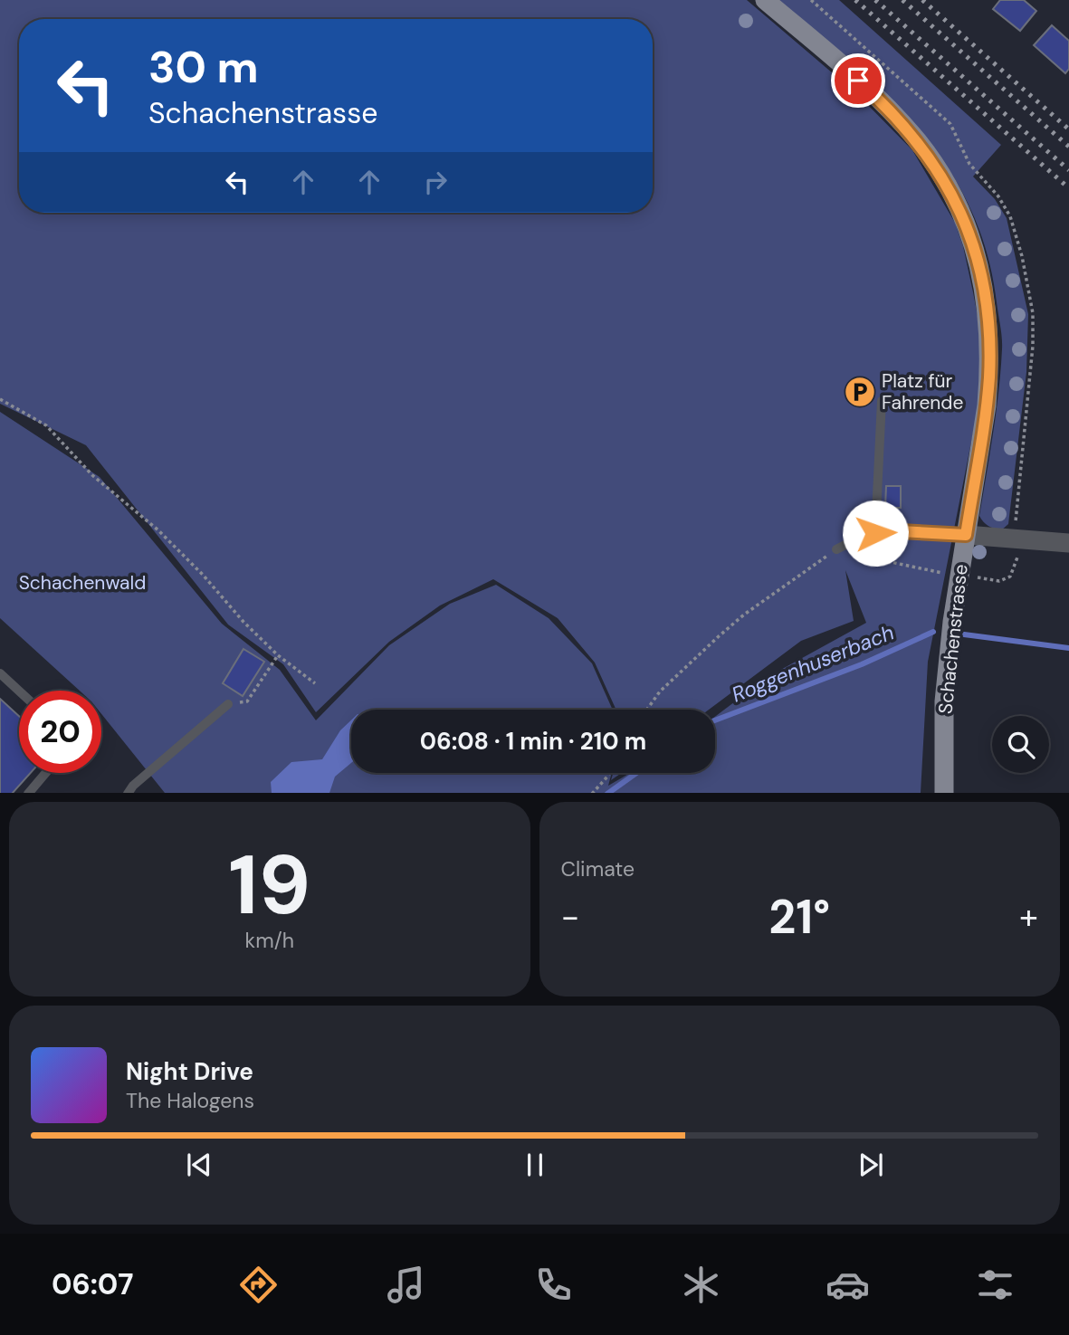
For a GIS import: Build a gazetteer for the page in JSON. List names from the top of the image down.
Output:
{
  "streets": {
    "main road": ["Schachenstrasse"]
  },
  "water": ["Roggenhuserbach"],
  "parks": ["Schachenwald"],
  "places": {
    "parking": ["Platz für Fahrende"]
  },
  "page": {
    "turn": ["30 m", "Schachenstrasse"],
    "limit": "20",
    "trip": "06:08 · 1 min · 210 m",
    "tile": [
      ["19", "km/h"],
      "Climate"
    ],
    "heat": ["−", "21°", "+"],
    "song": ["Night Drive", "The Halogens"],
    "tabs": "06:07"
  }
}
